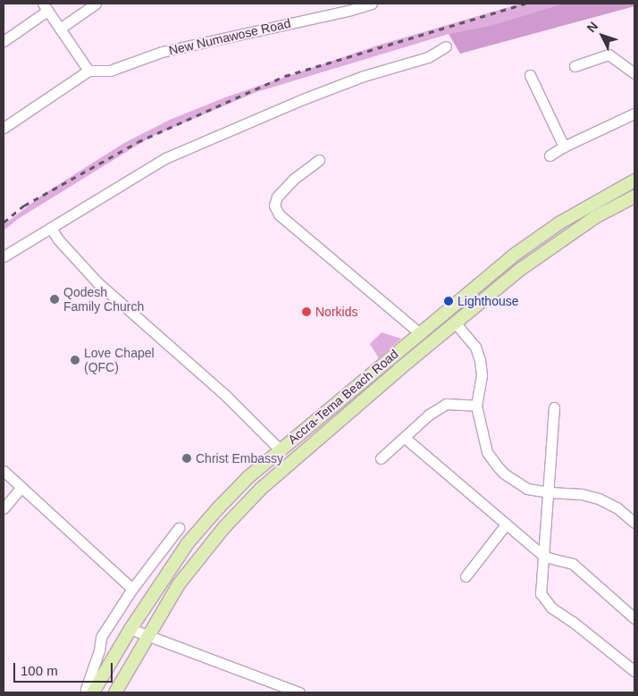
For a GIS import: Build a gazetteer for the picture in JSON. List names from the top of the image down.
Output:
{
  "streets": {
    "main road": ["Accra-Tema Beach Road"],
    "street": ["New Numawose Road"]
  },
  "places": [
    "Qodesh Family Church",
    "Lighthouse",
    "Norkids",
    "Love Chapel (QFC)",
    "Christ Embassy"
  ],
  "scale_bar": "100 m",
  "north": "top left"
}
